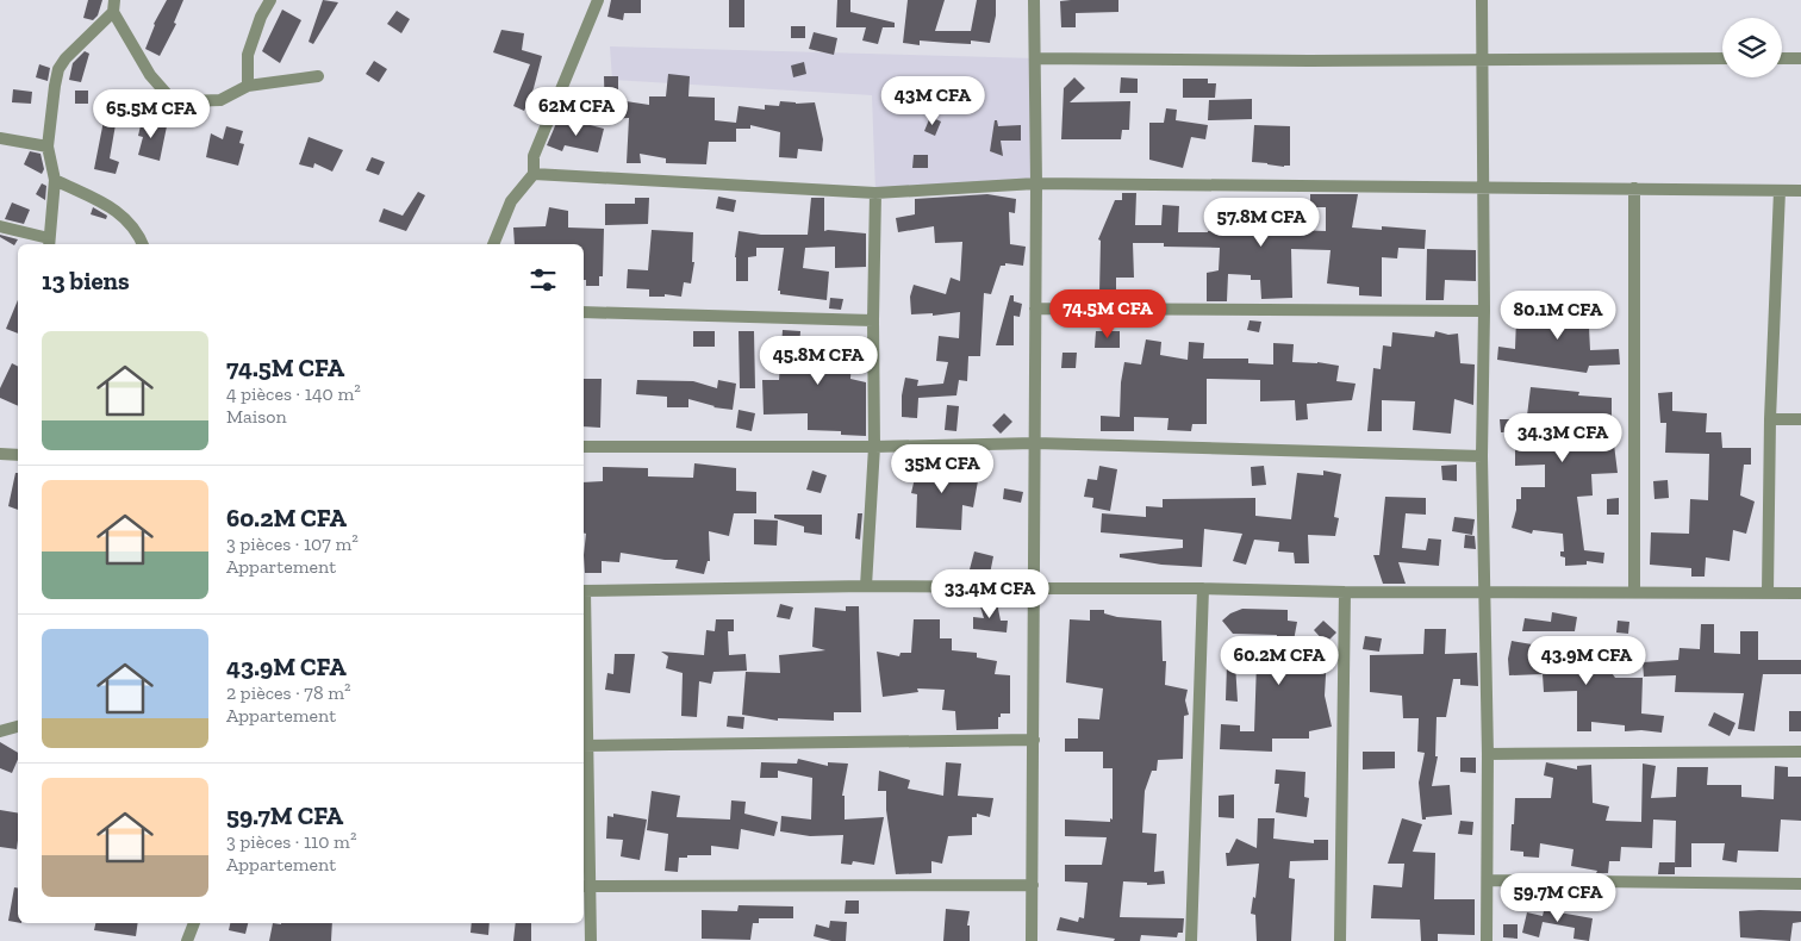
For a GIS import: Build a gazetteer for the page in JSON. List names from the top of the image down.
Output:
{
  "page": {
    "price": [
      "43M CFA",
      "62M CFA",
      "65.5M CFA",
      "57.8M CFA",
      "74.5M CFA",
      "80.1M CFA",
      "45.8M CFA",
      "34.3M CFA",
      "35M CFA",
      "33.4M CFA",
      "60.2M CFA",
      "43.9M CFA",
      "59.7M CFA"
    ],
    "heading": "13 biens",
    "list": [
      {
        "name": "74.5M CFA",
        "note": "4 pièces · 140 m² · Maison"
      },
      {
        "name": "60.2M CFA",
        "note": "3 pièces · 107 m² · Appartement"
      },
      {
        "name": "43.9M CFA",
        "note": "2 pièces · 78 m² · Appartement"
      },
      {
        "name": "59.7M CFA",
        "note": "3 pièces · 110 m² · Appartement"
      }
    ]
  }
}
